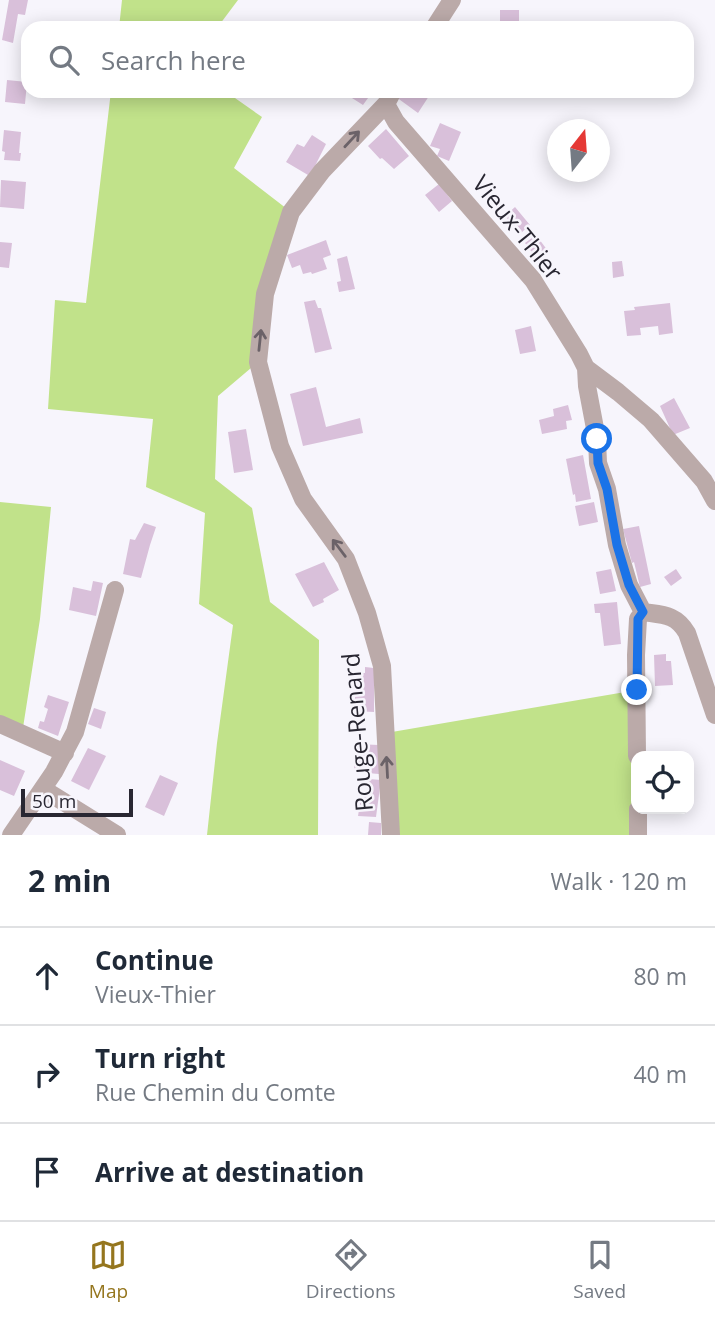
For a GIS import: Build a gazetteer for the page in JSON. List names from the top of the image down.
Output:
{
  "streets": {
    "street": ["Vieux-Thier", "Rouge-Renard"]
  },
  "one_way": ["Rouge-Renard"],
  "scale_bar": "50 m",
  "north": "top",
  "page": {
    "search": "Search here",
    "scale": "50 m",
    "heading": ["2 min", "Walk · 120 m"],
    "list": [
      ["Continue", "Vieux-Thier", "80 m"],
      ["Turn right", "Rue Chemin du Comte", "40 m"],
      "Arrive at destination"
    ],
    "nav": ["Map", "Directions", "Saved"]
  }
}
